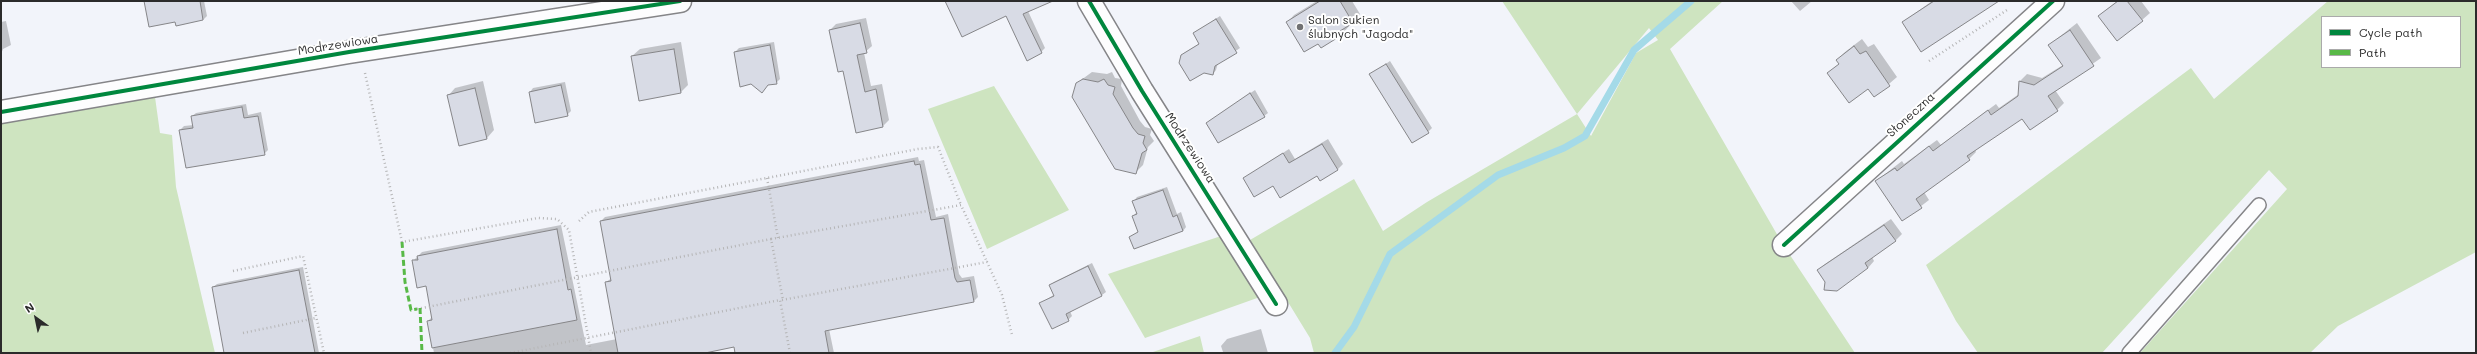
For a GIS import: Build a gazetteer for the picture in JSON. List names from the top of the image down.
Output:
{
  "streets": {
    "street": ["Modrzewiowa", "Słoneczna"]
  },
  "places": ["Salon sukien ślubnych \"Jagoda\""],
  "legend": ["Cycle path", "Path"],
  "north": "top left"
}
